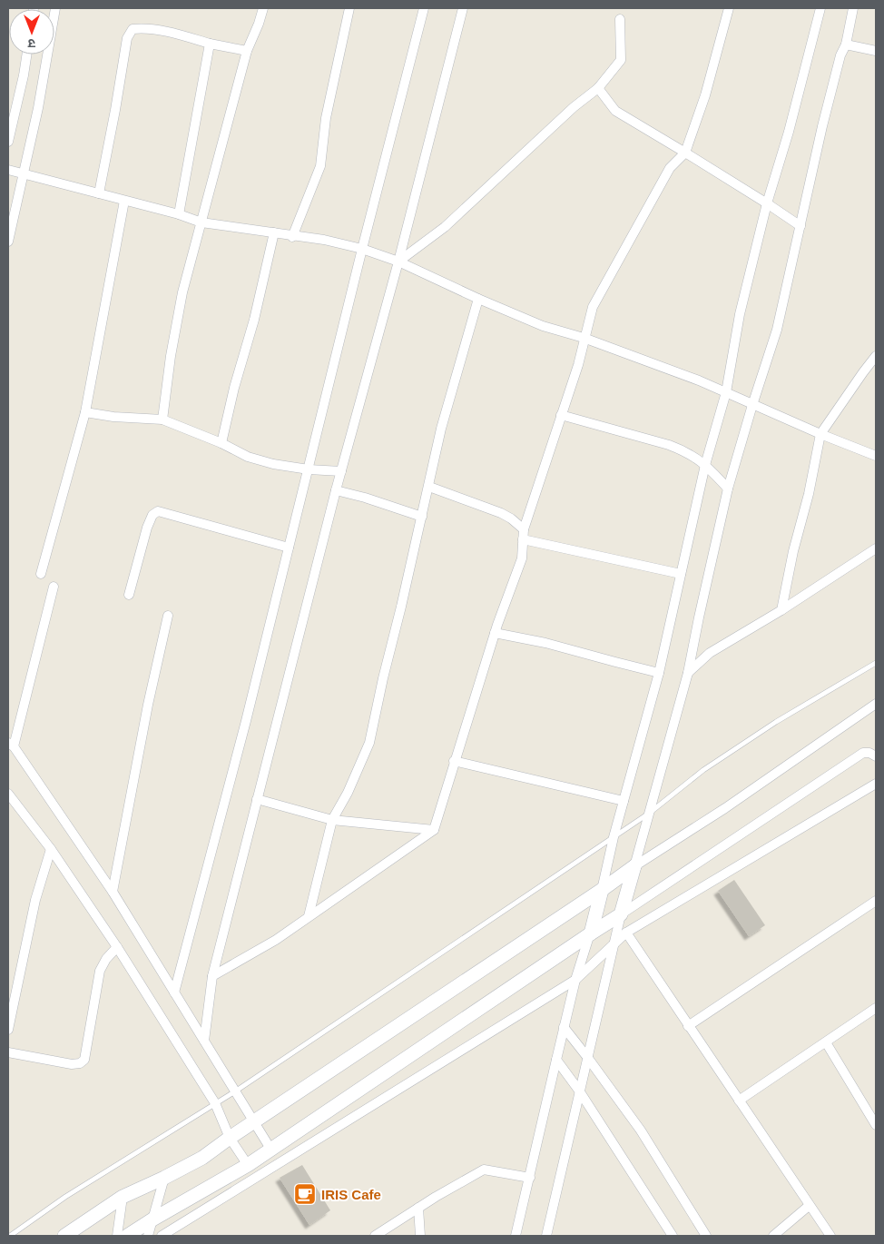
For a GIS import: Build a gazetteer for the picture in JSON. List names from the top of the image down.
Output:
{
  "places": {
    "cafe": ["IRIS Cafe"]
  },
  "north": "bottom"
}
